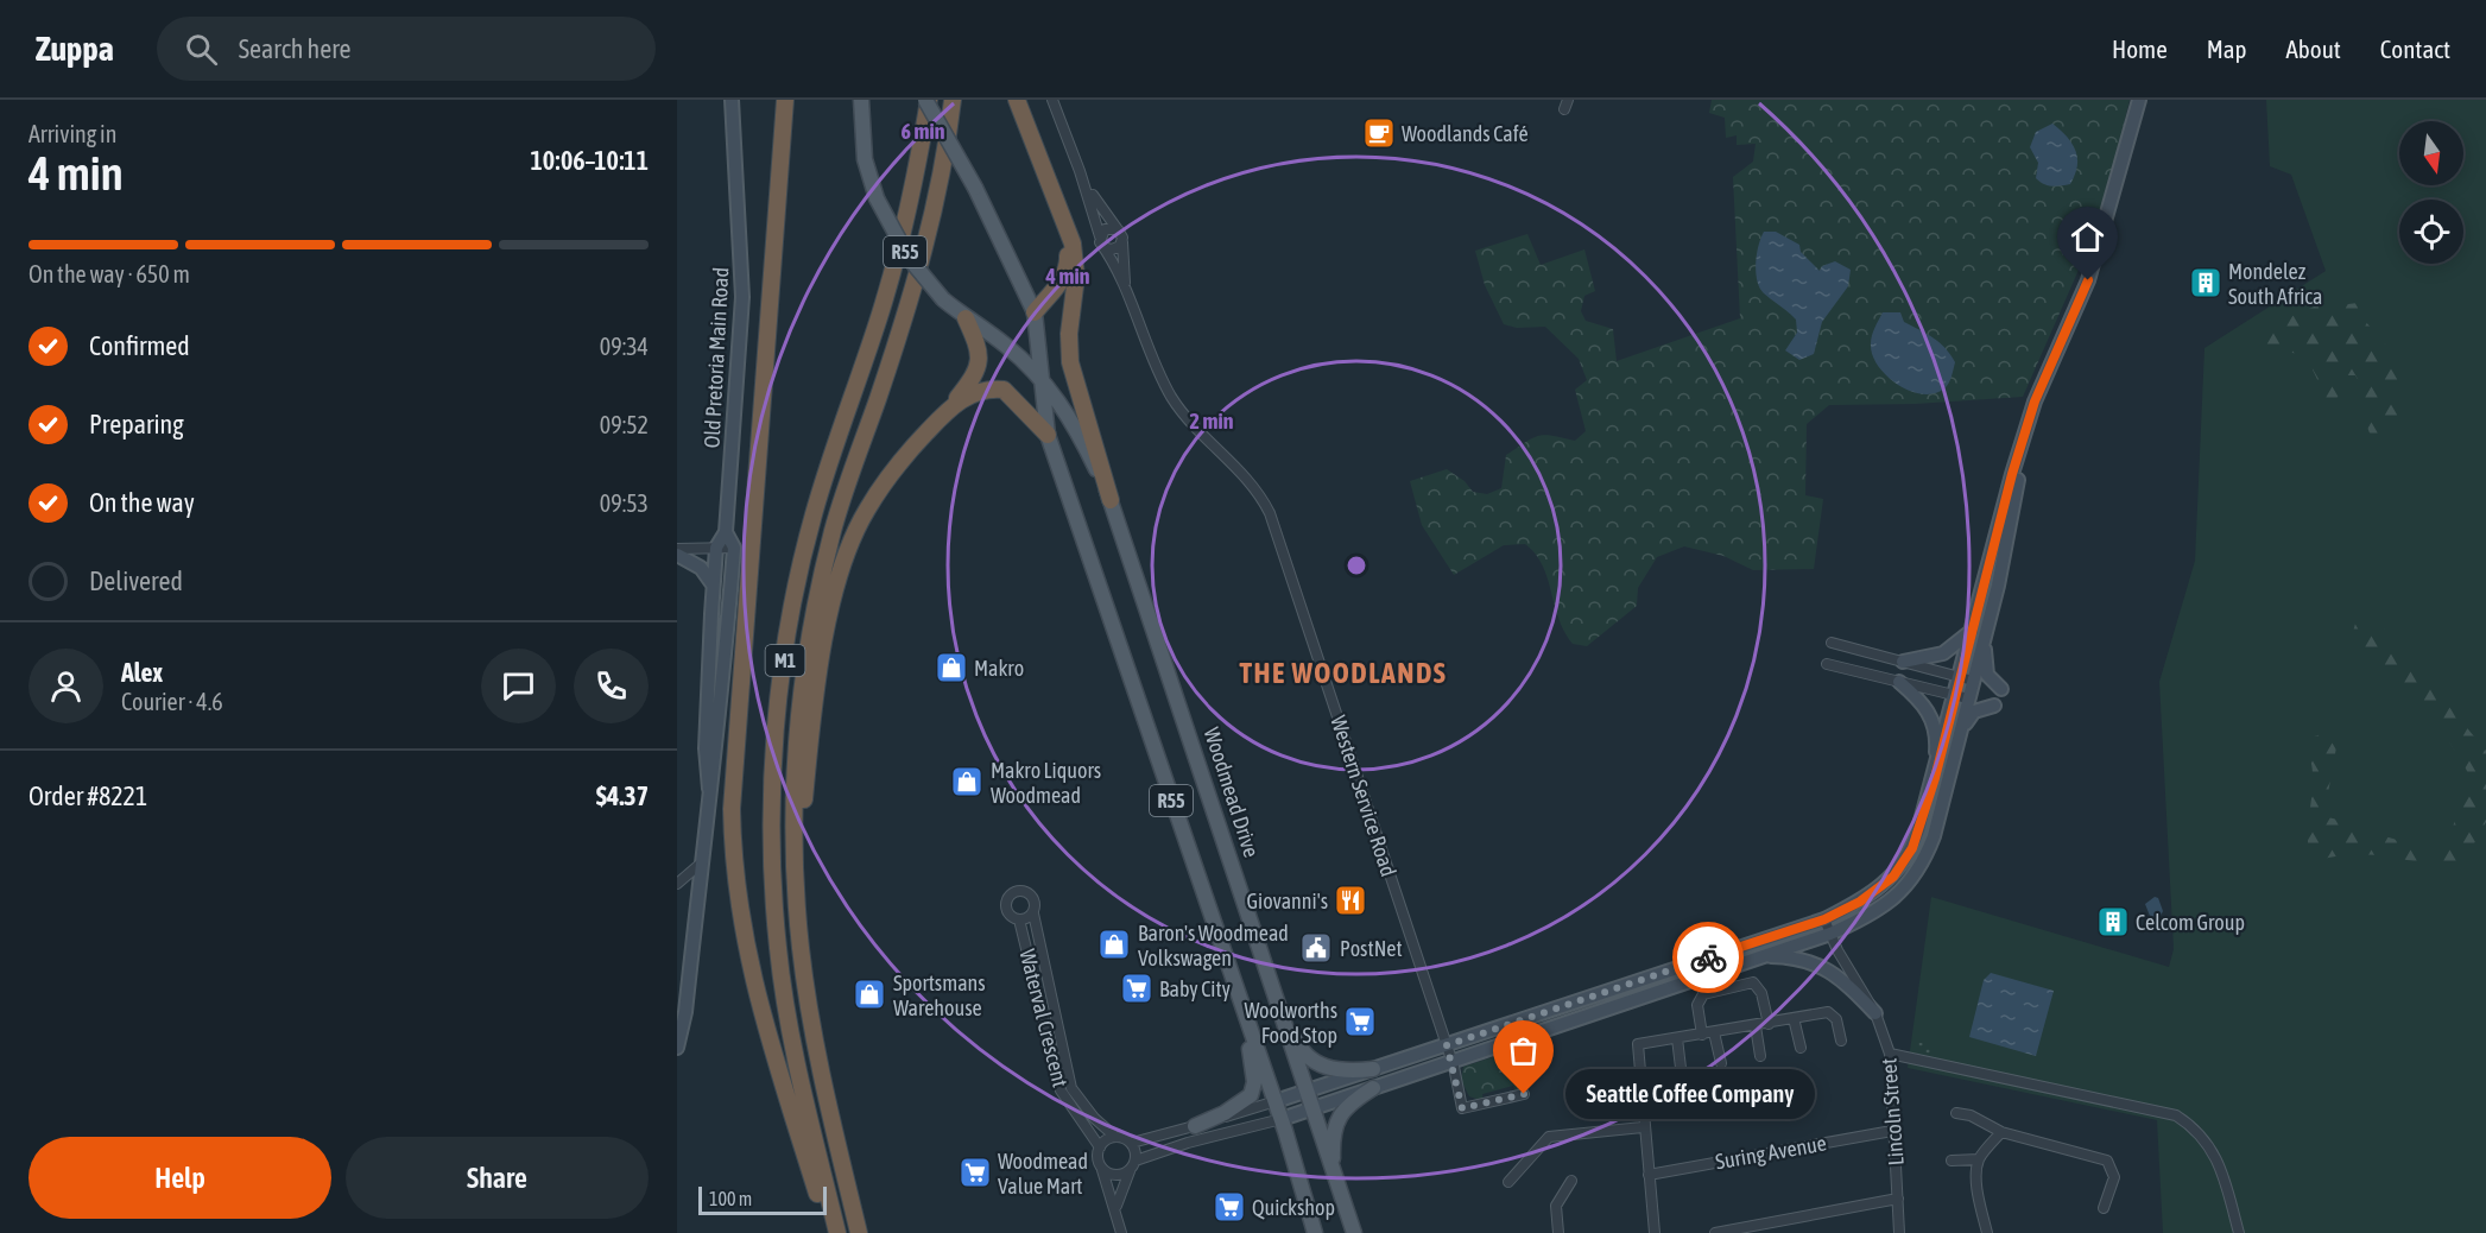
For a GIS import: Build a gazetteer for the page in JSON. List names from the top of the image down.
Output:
{
  "streets": {
    "highway": ["M1"],
    "main road": ["R55", "Old Pretoria Main Road", "Woodmead Drive"],
    "street": [
      "Western Service Road",
      "Waterval Crescent",
      "Lincoln Street",
      "Suring Avenue"
    ]
  },
  "crossings": [
    ["R55", "M1"],
    ["R55", "Woodmead Drive"],
    ["Lincoln Street", "Suring Avenue"]
  ],
  "districts": ["THE WOODLANDS"],
  "places": {
    "cafe": ["Woodlands Café"],
    "building": ["Mondelez South Africa", "Celcom Group"],
    "shop": [
      "Makro",
      "Makro Liquors Woodmead",
      "Baron's Woodmead Volkswagen",
      "Sportsmans Warehouse"
    ],
    "restaurant": ["Giovanni's"],
    "public building": ["PostNet"],
    "supermarket": [
      "Baby City",
      "Woolworths Food Stop",
      "Woodmead Value Mart",
      "Quickshop"
    ],
    "other": ["Seattle Coffee Company"]
  },
  "scale_bar": "100 m",
  "north": "bottom",
  "page": {
    "header": "Zuppa",
    "search": "Search here",
    "nav": [
      "Home",
      "Map",
      "About",
      "Contact"
    ],
    "heading": ["4 min", "Arriving in", "10:06–10:11"],
    "panel": [
      "Alex",
      "Courier · 4.6",
      "Order #8221",
      "$4.37"
    ],
    "bar": "On the way · 650 m",
    "list": [
      ["Confirmed", "09:34"],
      ["Preparing", "09:52"],
      ["On the way", "09:53"],
      "Delivered"
    ],
    "bubble": "Seattle Coffee Company",
    "buttons": ["Help", "Share"],
    "scale": "100 m"
  },
  "rings": ["6 min", "4 min", "2 min"]
}
